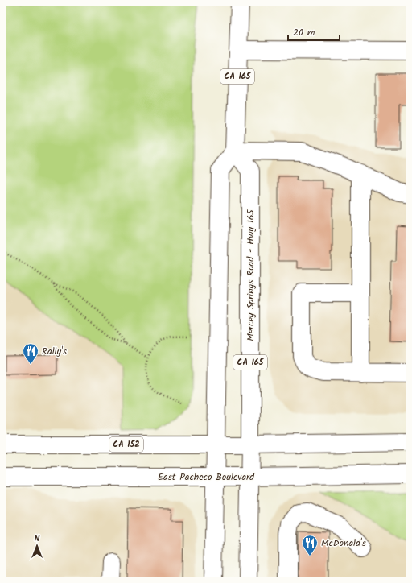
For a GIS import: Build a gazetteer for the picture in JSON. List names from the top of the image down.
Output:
{
  "streets": {
    "main road": [
      "CA 165",
      "Mercey Springs Road - Hwy 165",
      "CA 152",
      "East Pacheco Boulevard"
    ]
  },
  "crossings": [
    ["CA 165", "Mercey Springs Road - Hwy 165"],
    ["Mercey Springs Road - Hwy 165", "CA 152"],
    ["Mercey Springs Road - Hwy 165", "East Pacheco Boulevard"]
  ],
  "places": {
    "restaurant": ["Rally's", "McDonald's"]
  },
  "scale_bar": "20 m",
  "north": "top"
}
